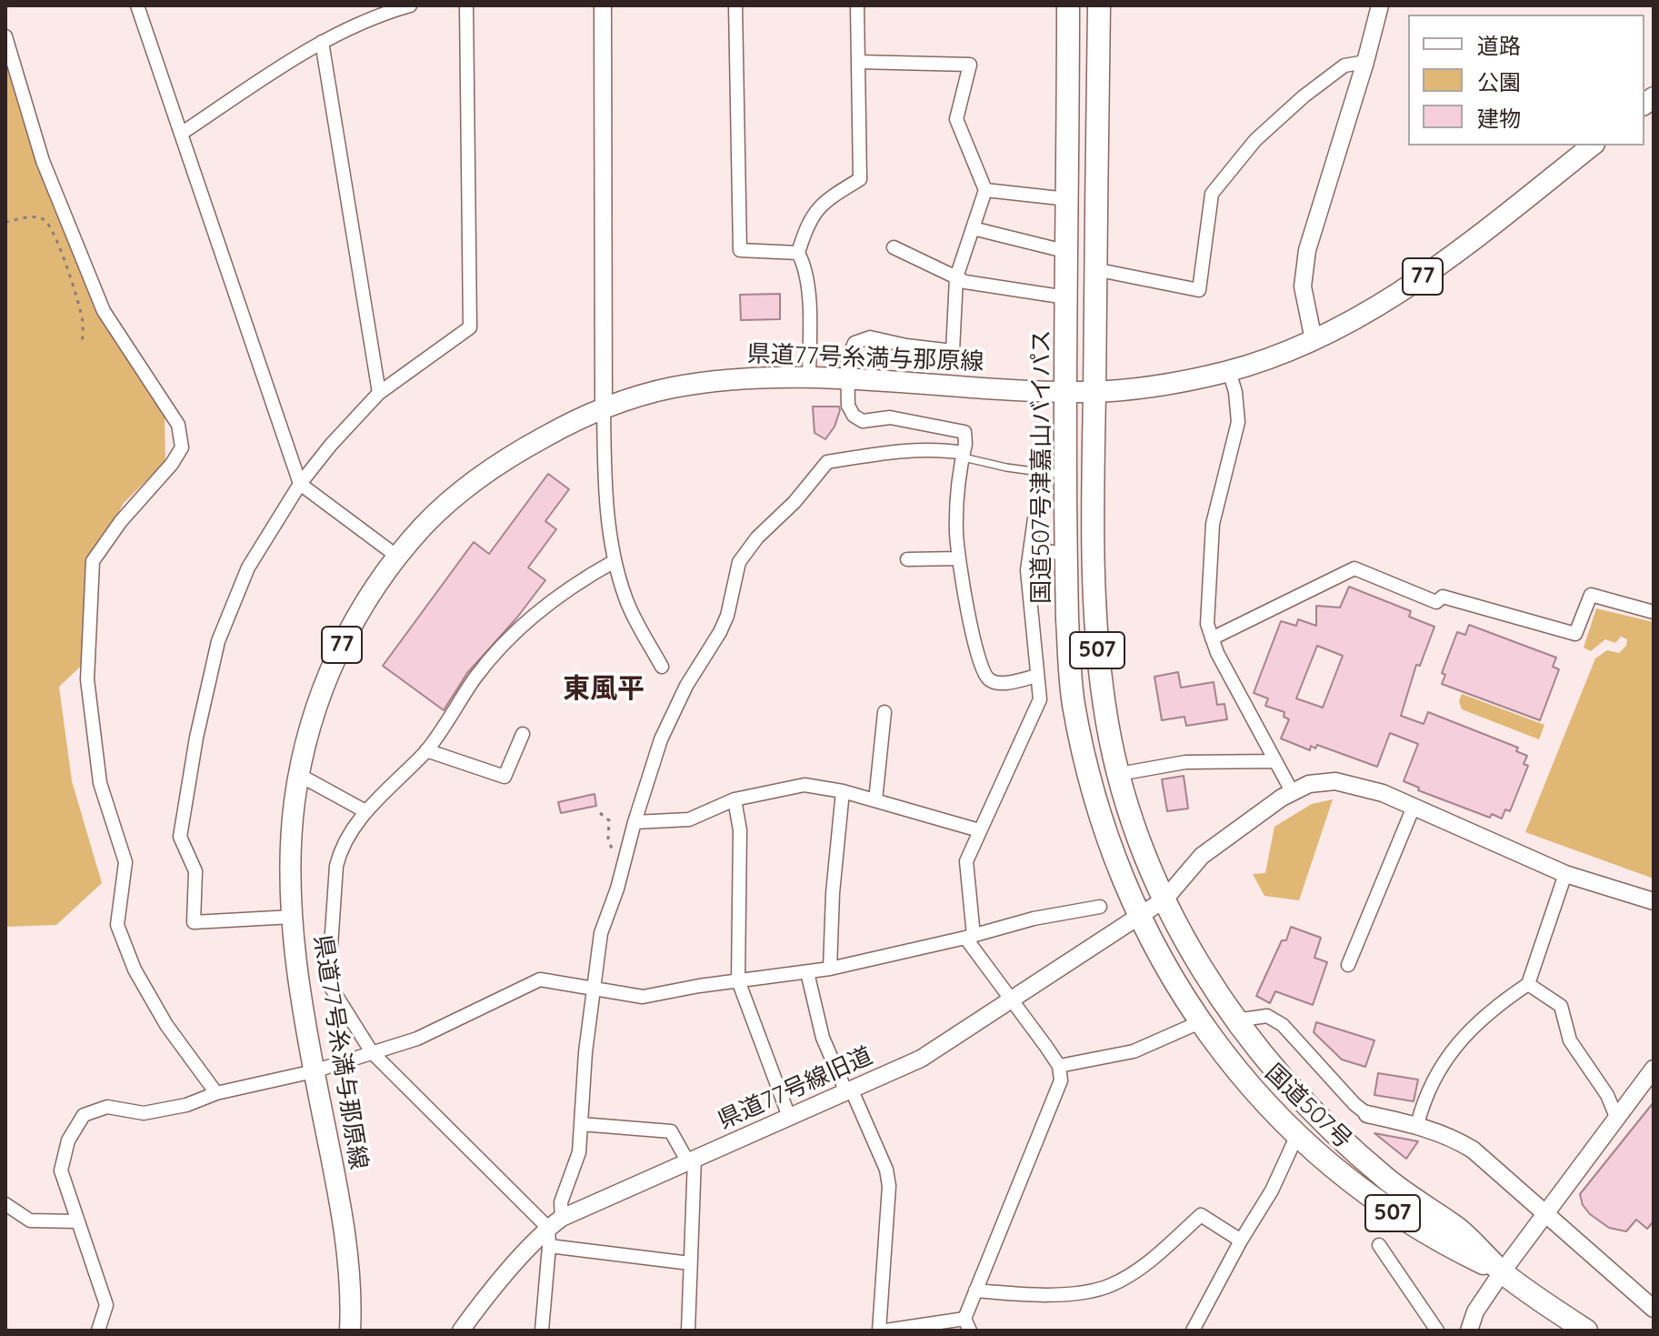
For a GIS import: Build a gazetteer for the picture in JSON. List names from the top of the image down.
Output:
{
  "streets": {
    "highway": ["国道507号津嘉山バイパス", "507", "国道507号"],
    "main road": ["77", "県道77号糸満与那原線"],
    "street": ["県道77号線旧道"]
  },
  "crossings": [
    ["県道77号糸満与那原線", "国道507号津嘉山バイパス"],
    ["県道77号糸満与那原線", "507"],
    ["国道507号津嘉山バイパス", "県道77号線旧道"],
    ["国道507号津嘉山バイパス", "国道507号"],
    ["507", "県道77号線旧道"],
    ["507", "国道507号"],
    ["県道77号線旧道", "国道507号"]
  ],
  "districts": ["東風平"],
  "legend": ["道路", "公園", "建物"]
}
